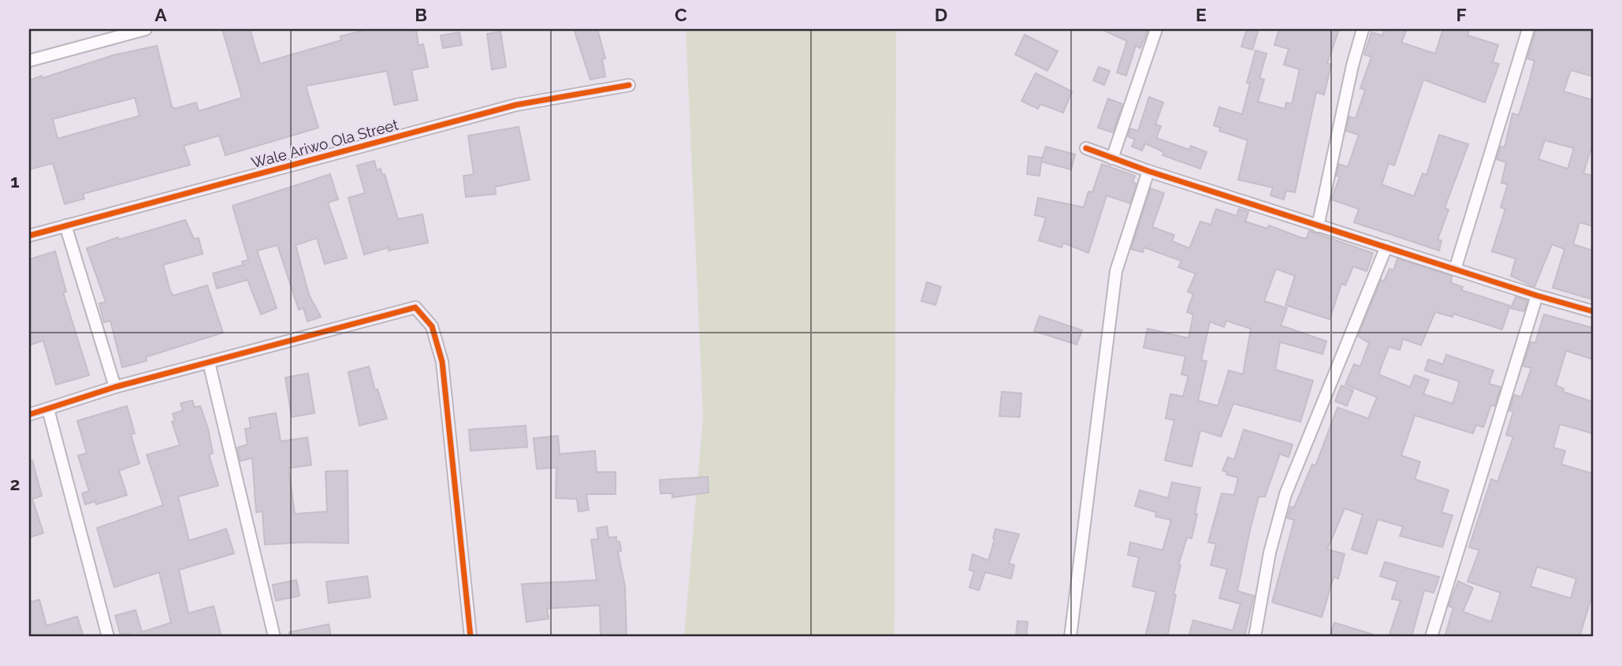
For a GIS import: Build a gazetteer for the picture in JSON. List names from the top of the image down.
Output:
{
  "streets": {
    "street": ["Wale Ariwo Ola Street"]
  },
  "grid": {
    "columns": [
      "A",
      "B",
      "C",
      "D",
      "E",
      "F"
    ],
    "rows": ["1", "2"]
  }
}
